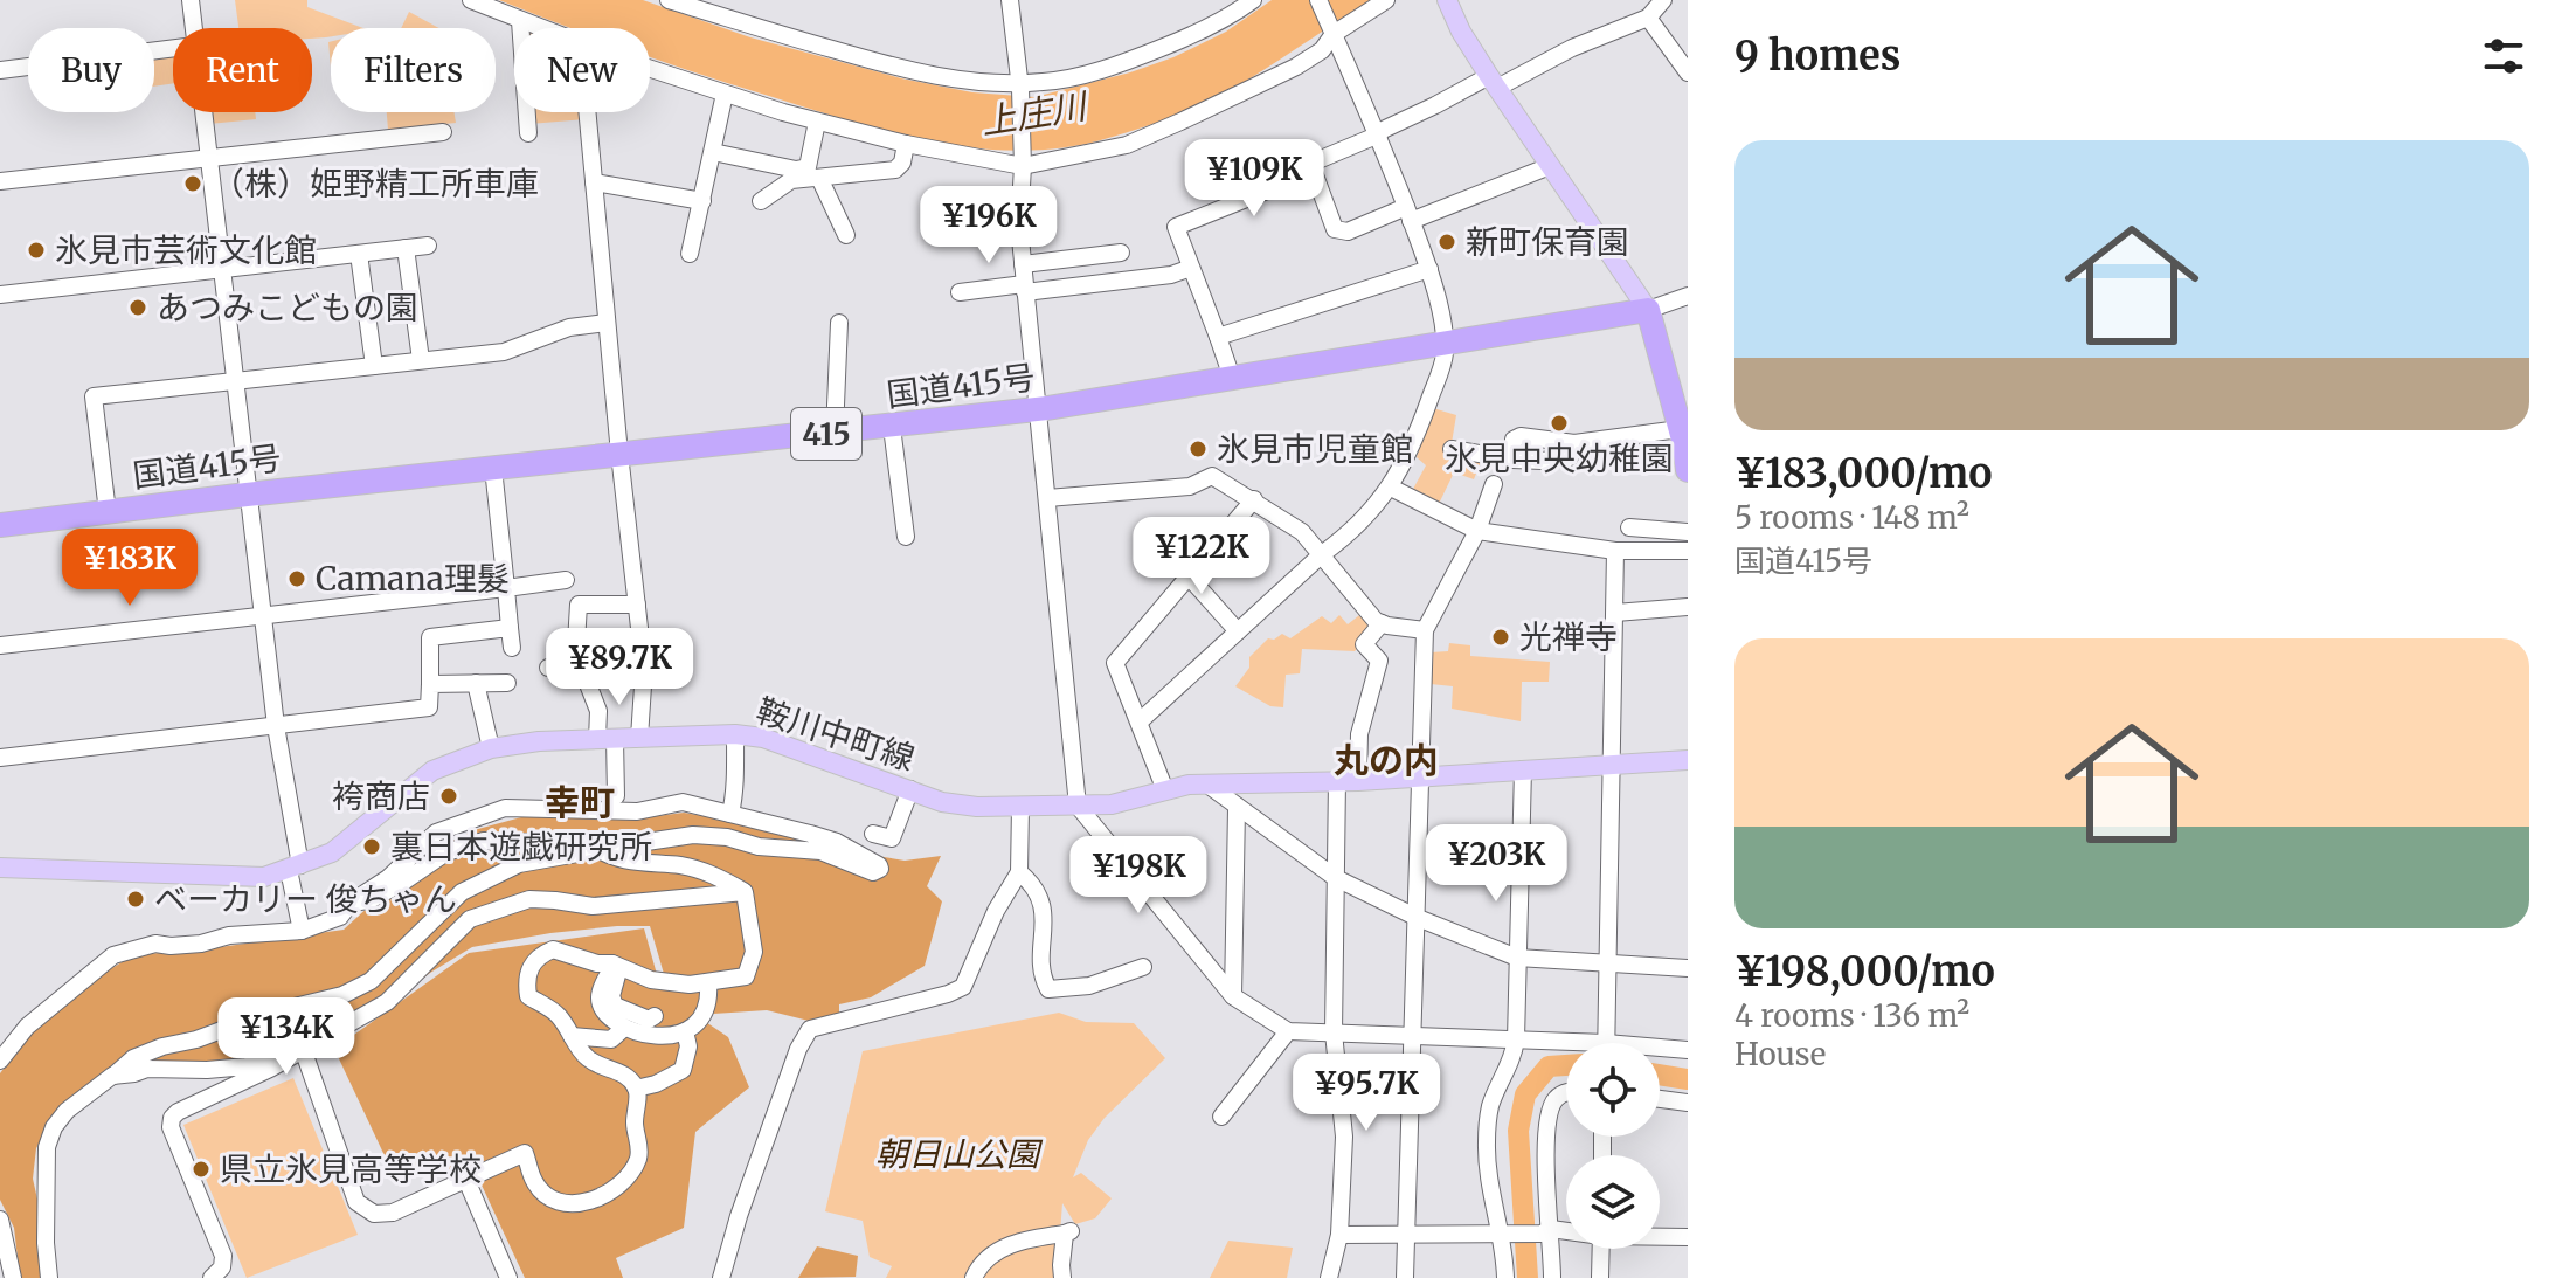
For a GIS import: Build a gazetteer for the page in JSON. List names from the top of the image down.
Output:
{
  "streets": {
    "highway": ["国道415号", "415"],
    "main road": ["鞍川中町線"]
  },
  "districts": ["丸の内", "幸町"],
  "water": ["上庄川"],
  "parks": ["朝日山公園"],
  "places": [
    "（株）姫野精工所車庫",
    "新町保育園",
    "氷見市芸術文化館",
    "あつみこどもの園",
    "氷見中央幼稚園",
    "氷見市児童館",
    "Camana理髮",
    "光禅寺",
    "袴商店",
    "裏日本遊戯研究所",
    "ベーカリー 俊ちゃん",
    "県立氷見高等学校"
  ],
  "page": {
    "heading": "9 homes",
    "chip": [
      "Buy",
      "Rent",
      "Filters",
      "New"
    ],
    "list": [
      {
        "name": "¥183,000/mo",
        "note": "5 rooms · 148 m² · 国道415号"
      },
      {
        "name": "¥198,000/mo",
        "note": "4 rooms · 136 m² · House"
      }
    ],
    "price": [
      "¥109K",
      "¥196K",
      "¥122K",
      "¥183K",
      "¥89.7K",
      "¥203K",
      "¥198K",
      "¥134K",
      "¥95.7K"
    ]
  }
}
